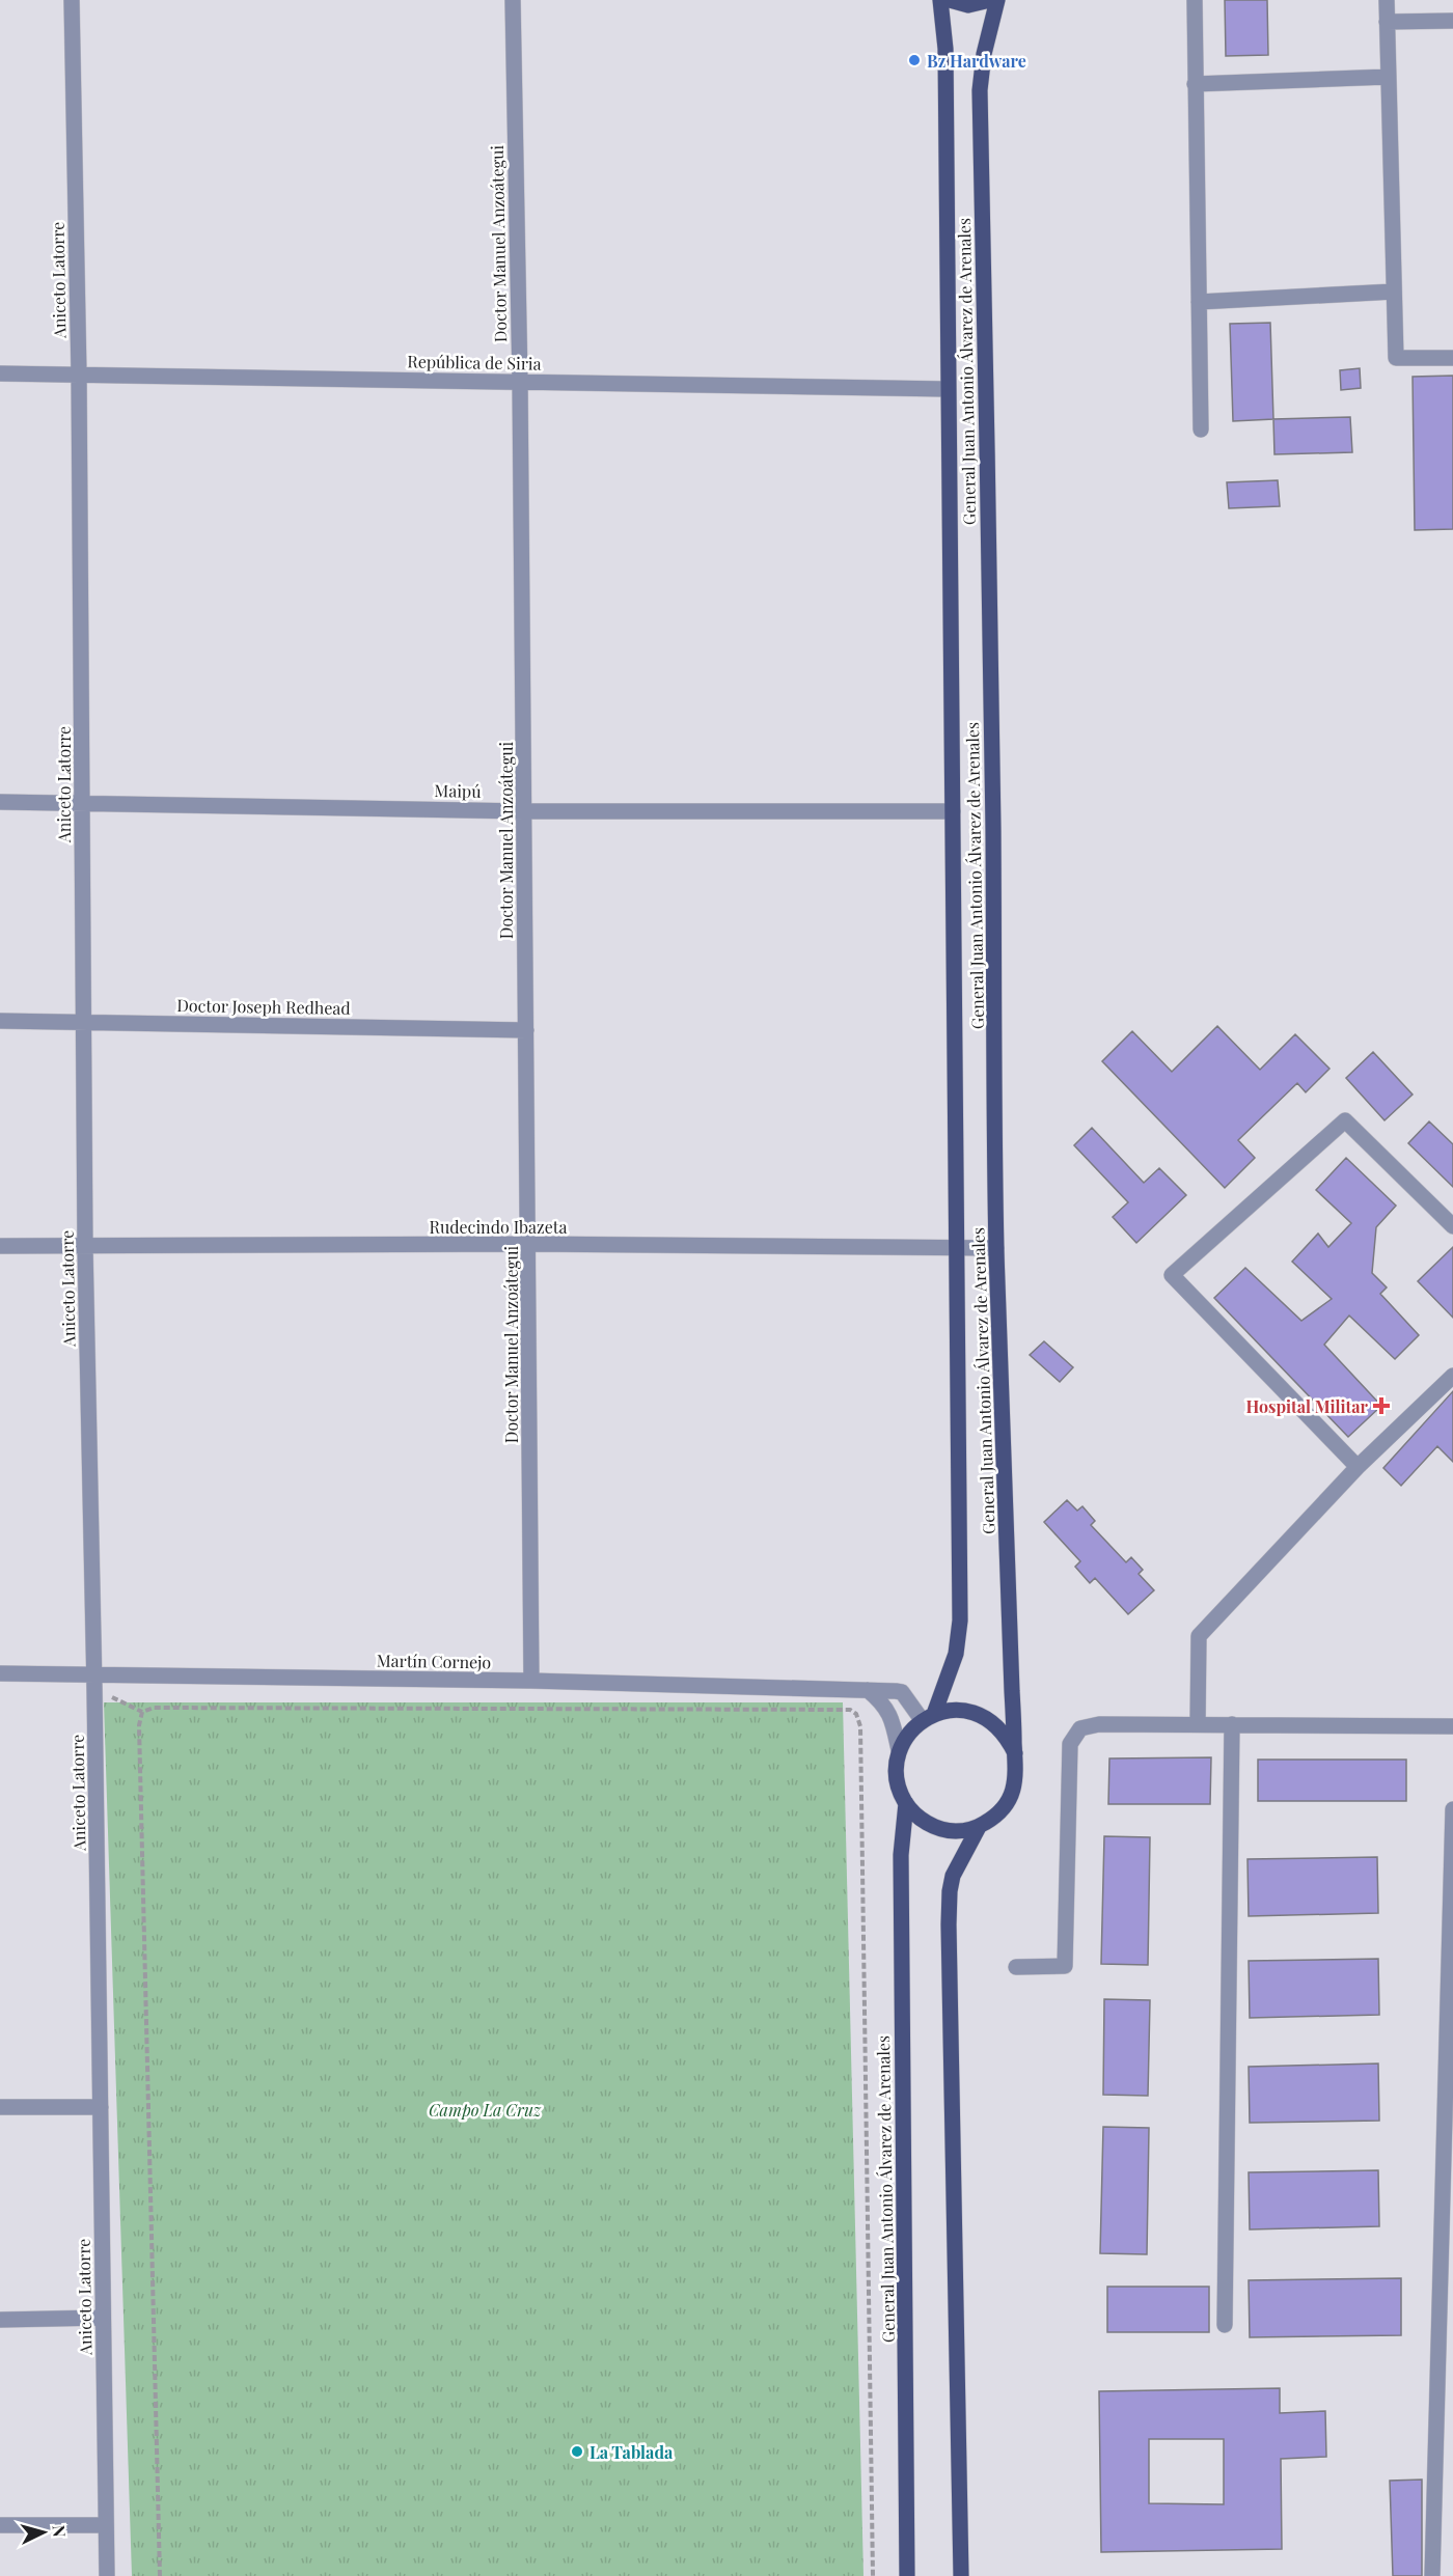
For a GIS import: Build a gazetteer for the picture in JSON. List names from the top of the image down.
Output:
{
  "streets": {
    "main road": ["General Juan Antonio Álvarez de Arenales"],
    "street": [
      "Doctor Manuel Anzoátegui",
      "Aniceto Latorre",
      "República de Siria",
      "Maipú",
      "Doctor Joseph Redhead",
      "Rudecindo Ibazeta",
      "Martín Cornejo"
    ]
  },
  "crossings": [
    ["Doctor Manuel Anzoátegui", "República de Siria"],
    ["Doctor Manuel Anzoátegui", "Maipú"],
    ["Doctor Manuel Anzoátegui", "Doctor Joseph Redhead"],
    ["Doctor Manuel Anzoátegui", "Rudecindo Ibazeta"],
    ["Doctor Manuel Anzoátegui", "Martín Cornejo"],
    ["Aniceto Latorre", "República de Siria"],
    ["Aniceto Latorre", "Maipú"],
    ["Aniceto Latorre", "Doctor Joseph Redhead"],
    ["Aniceto Latorre", "Rudecindo Ibazeta"],
    ["Aniceto Latorre", "Martín Cornejo"],
    ["República de Siria", "General Juan Antonio Álvarez de Arenales"],
    ["General Juan Antonio Álvarez de Arenales", "Maipú"],
    ["General Juan Antonio Álvarez de Arenales", "Rudecindo Ibazeta"],
    ["General Juan Antonio Álvarez de Arenales", "Martín Cornejo"]
  ],
  "parks": ["Campo La Cruz"],
  "places": {
    "other": ["Bz Hardware", "La Tablada"],
    "health": ["Hospital Militar"]
  },
  "north": "right"
}
